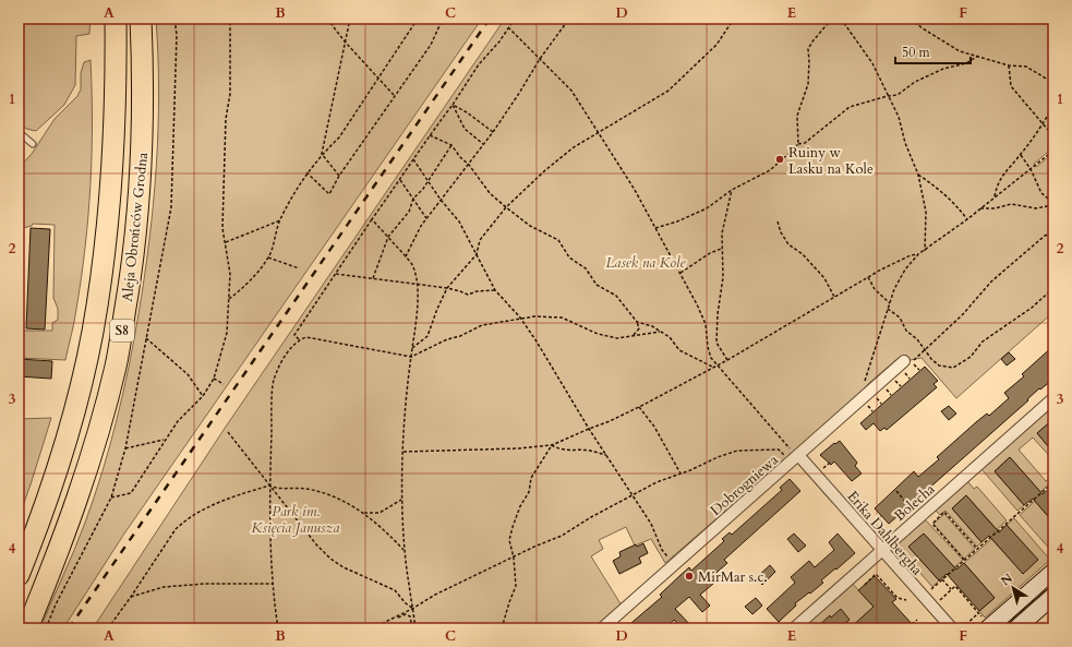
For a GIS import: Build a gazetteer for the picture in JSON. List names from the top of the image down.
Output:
{
  "streets": {
    "highway": ["Aleja Obrońców Grodna", "S8"],
    "street": ["Dobrogniewa", "Bolecha", "Erika Dahlbergha"]
  },
  "crossings": [
    ["Dobrogniewa", "Erika Dahlbergha"],
    ["Bolecha", "Erika Dahlbergha"]
  ],
  "parks": ["Lasek na Kole", "Park im. Księcia Janusza"],
  "places": ["Ruiny w Lasku na Kole", "MirMar s.c."],
  "scale_bar": "50 m",
  "north": "top left",
  "grid": {
    "columns": [
      "A",
      "B",
      "C",
      "D",
      "E",
      "F"
    ],
    "rows": [
      "1",
      "2",
      "3",
      "4"
    ]
  }
}
